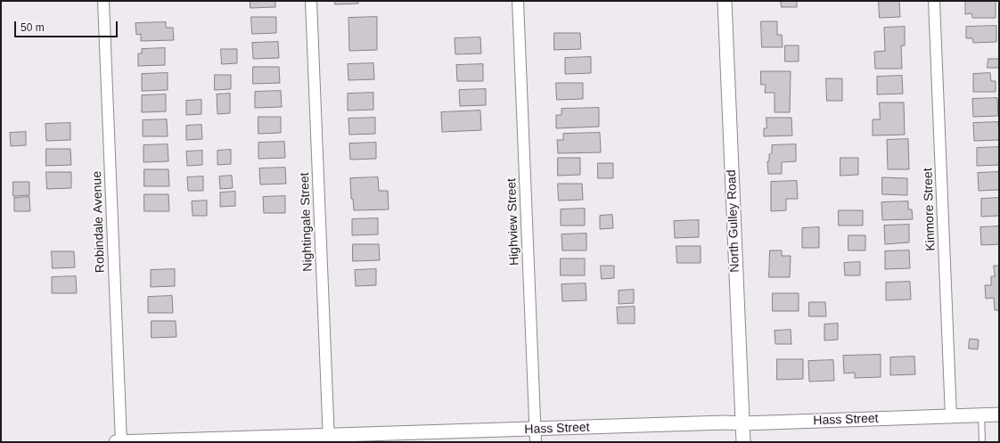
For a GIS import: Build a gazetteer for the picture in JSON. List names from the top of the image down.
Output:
{
  "streets": {
    "street": [
      "Kinmore Street",
      "North Gulley Road",
      "Robindale Avenue",
      "Nightingale Street",
      "Highview Street",
      "Hass Street"
    ]
  },
  "crossings": [
    ["Kinmore Street", "Hass Street"],
    ["North Gulley Road", "Hass Street"],
    ["Robindale Avenue", "Hass Street"],
    ["Nightingale Street", "Hass Street"],
    ["Highview Street", "Hass Street"]
  ],
  "scale_bar": "50 m"
}
